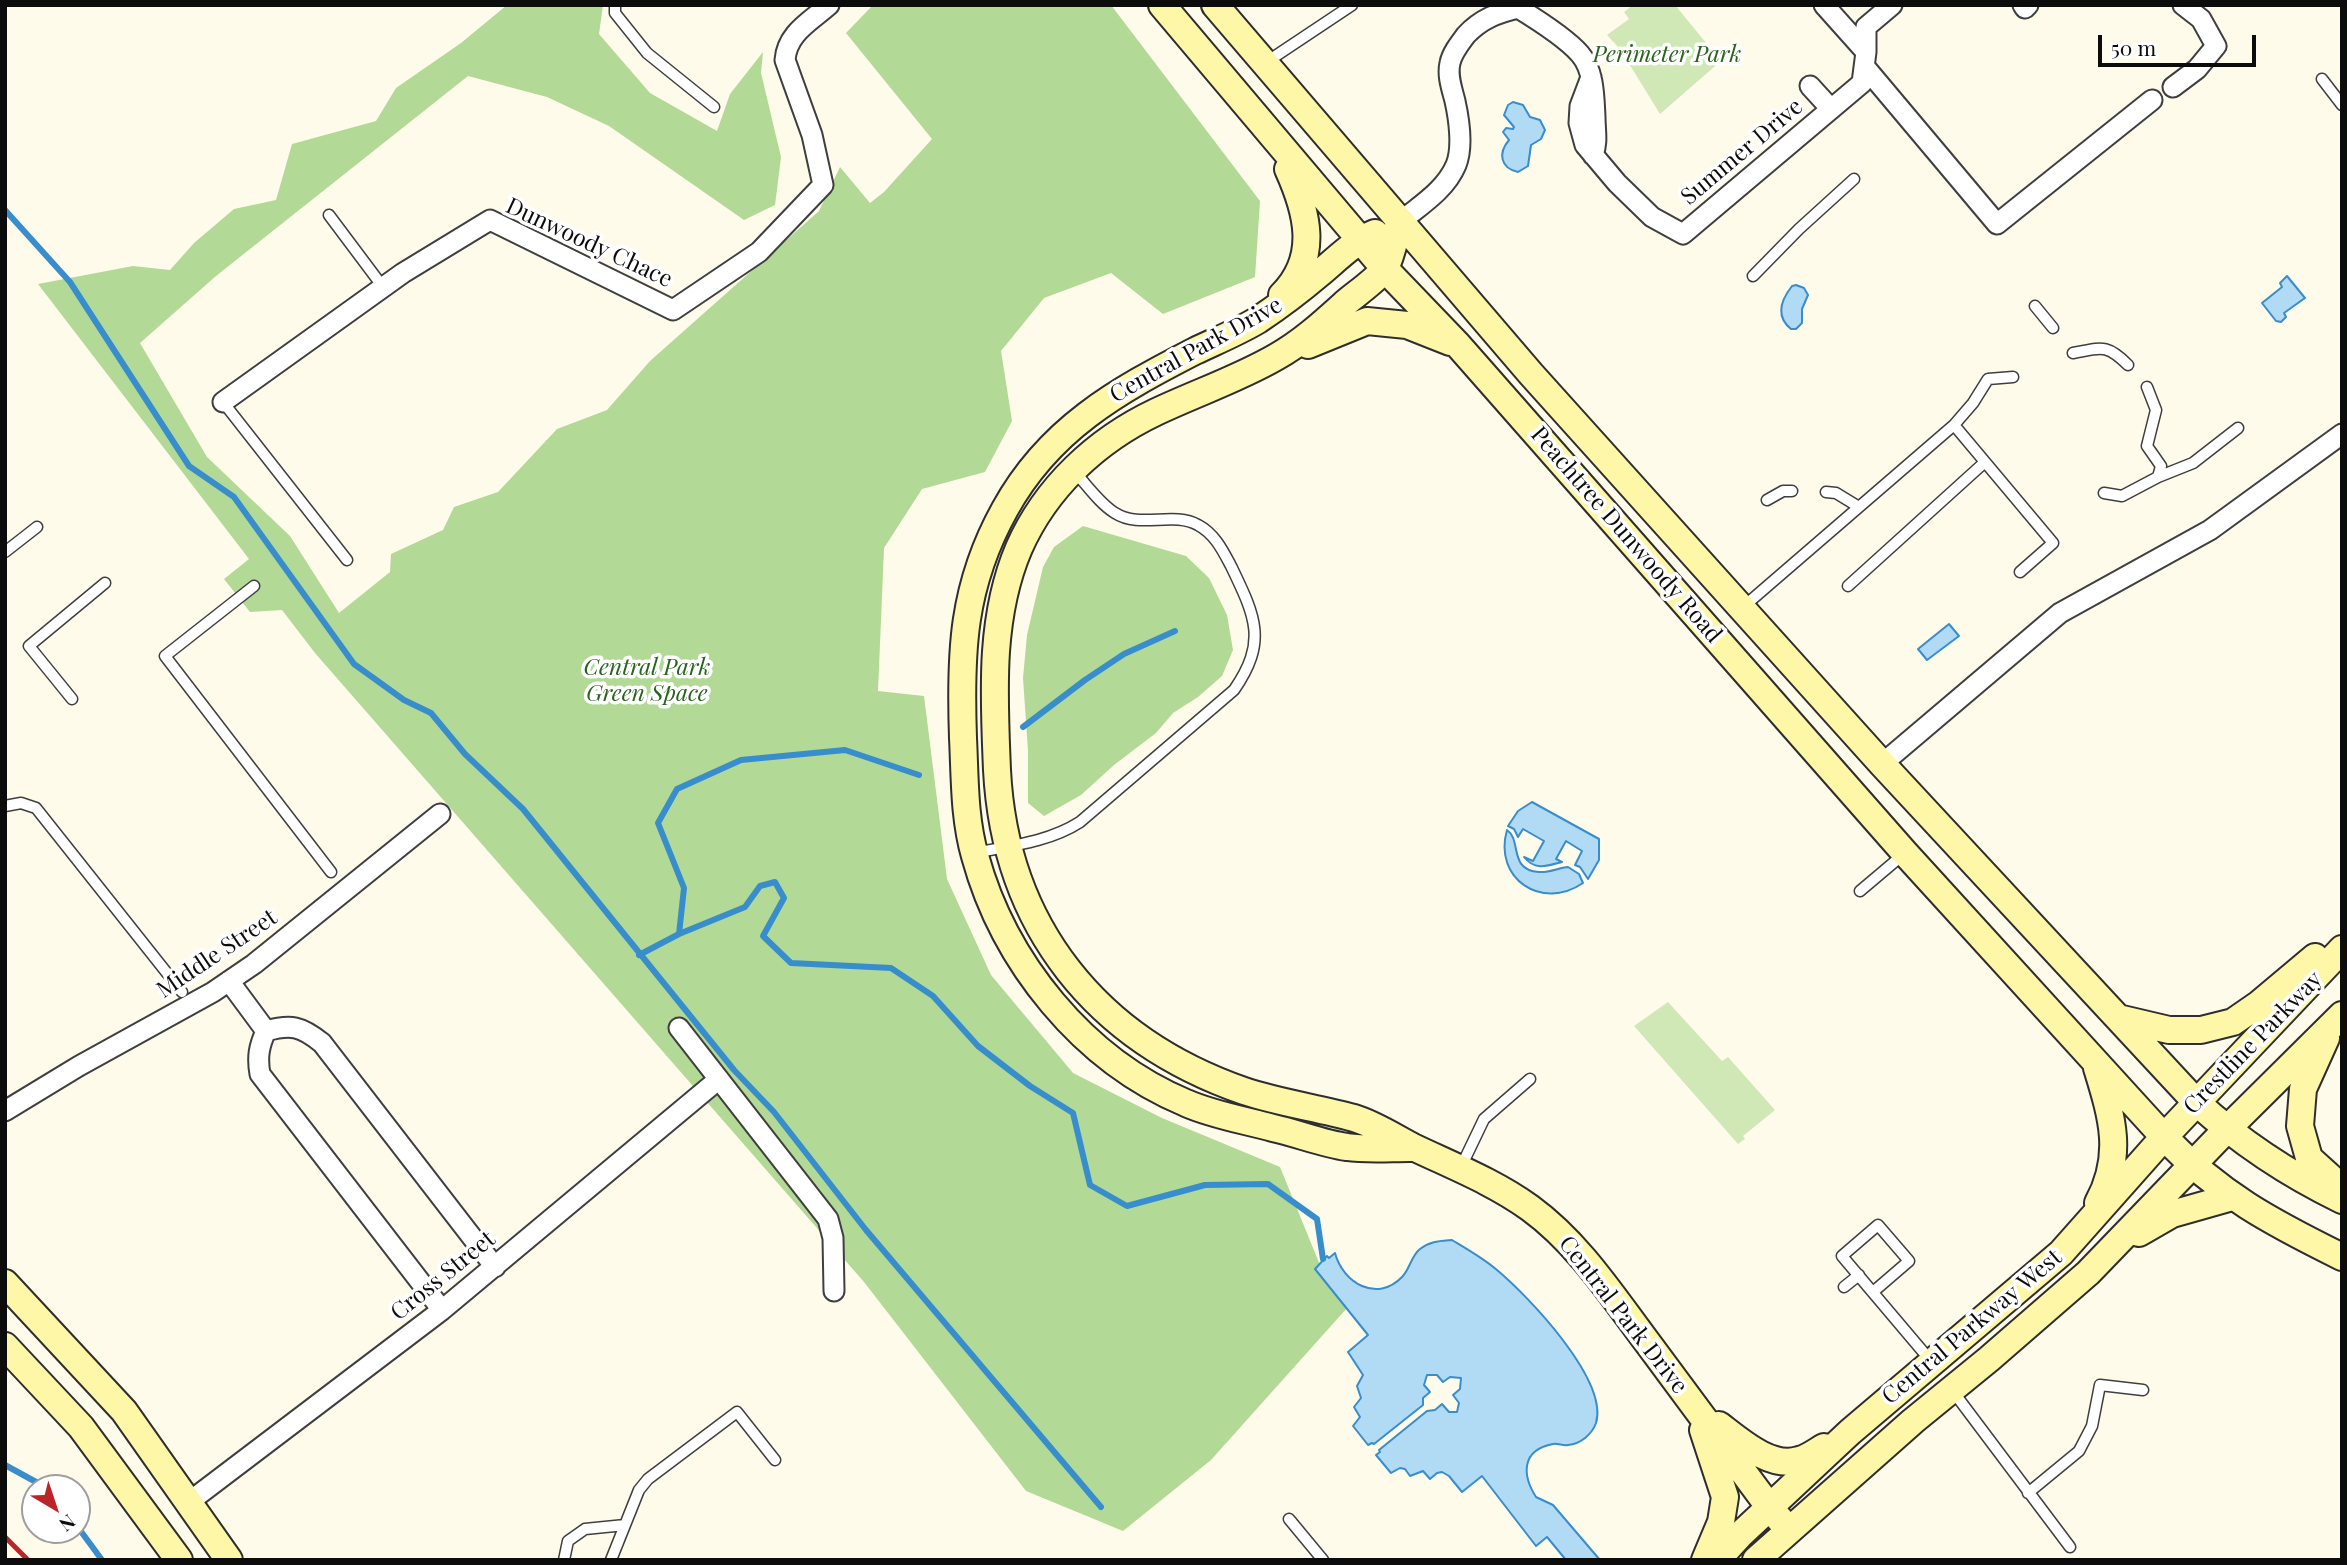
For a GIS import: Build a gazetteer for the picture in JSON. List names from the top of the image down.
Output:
{
  "streets": {
    "street": [
      "Summer Drive",
      "Dunwoody Chace",
      "Central Park Drive",
      "Peachtree Dunwoody Road",
      "Middle Street",
      "Crestline Parkway",
      "Cross Street",
      "Central Parkway West"
    ]
  },
  "crossings": [
    ["Summer Drive", "Central Park Drive"],
    ["Summer Drive", "Peachtree Dunwoody Road"],
    ["Central Park Drive", "Peachtree Dunwoody Road"],
    ["Central Park Drive", "Central Parkway West"],
    ["Peachtree Dunwoody Road", "Crestline Parkway"],
    ["Peachtree Dunwoody Road", "Central Parkway West"],
    ["Crestline Parkway", "Central Parkway West"]
  ],
  "parks": ["Perimeter Park", "Central Park Green Space"],
  "scale_bar": "50 m",
  "north": "bottom right"
}
